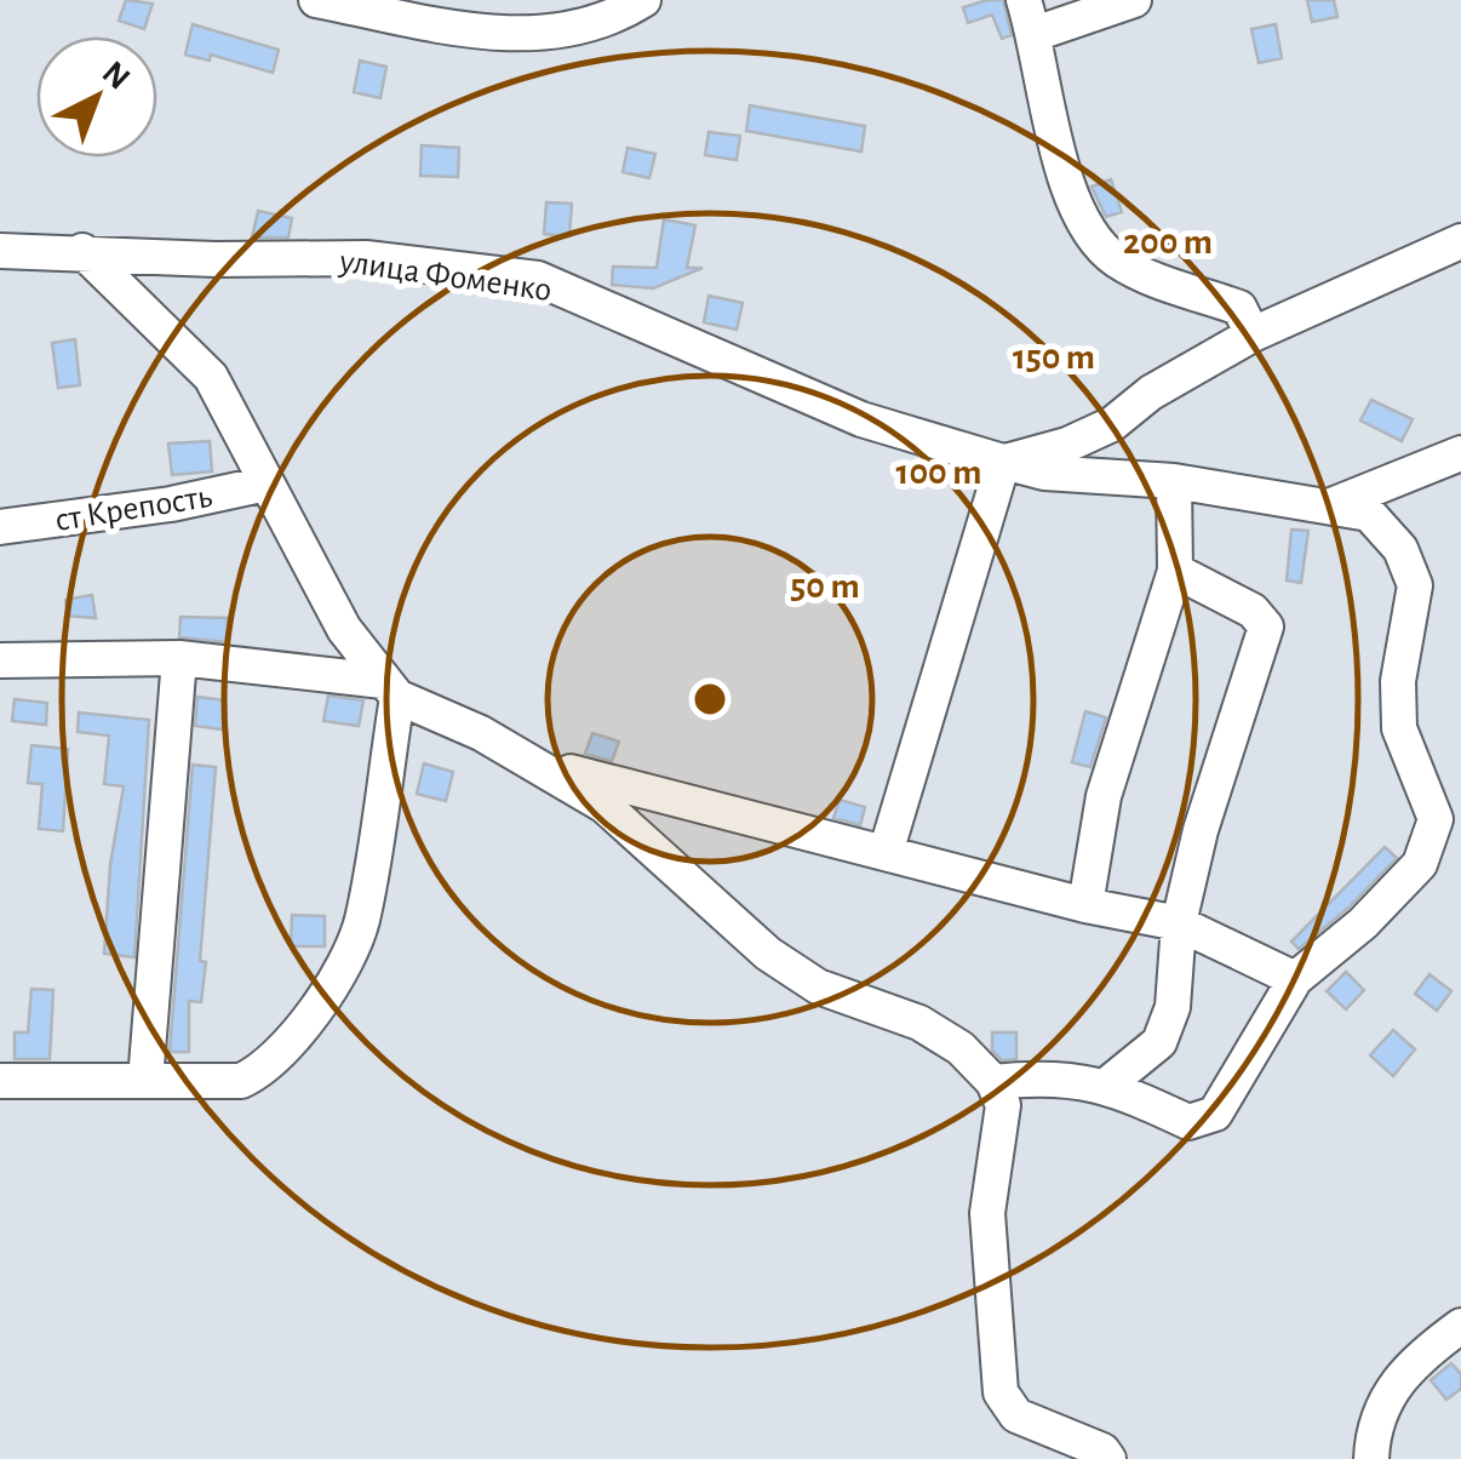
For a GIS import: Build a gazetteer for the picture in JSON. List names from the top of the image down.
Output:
{
  "streets": {
    "street": ["улица Фоменко", "ст Крепость"]
  },
  "north": "top right",
  "rings": [
    "200 m",
    "150 m",
    "100 m",
    "50 m"
  ]
}
